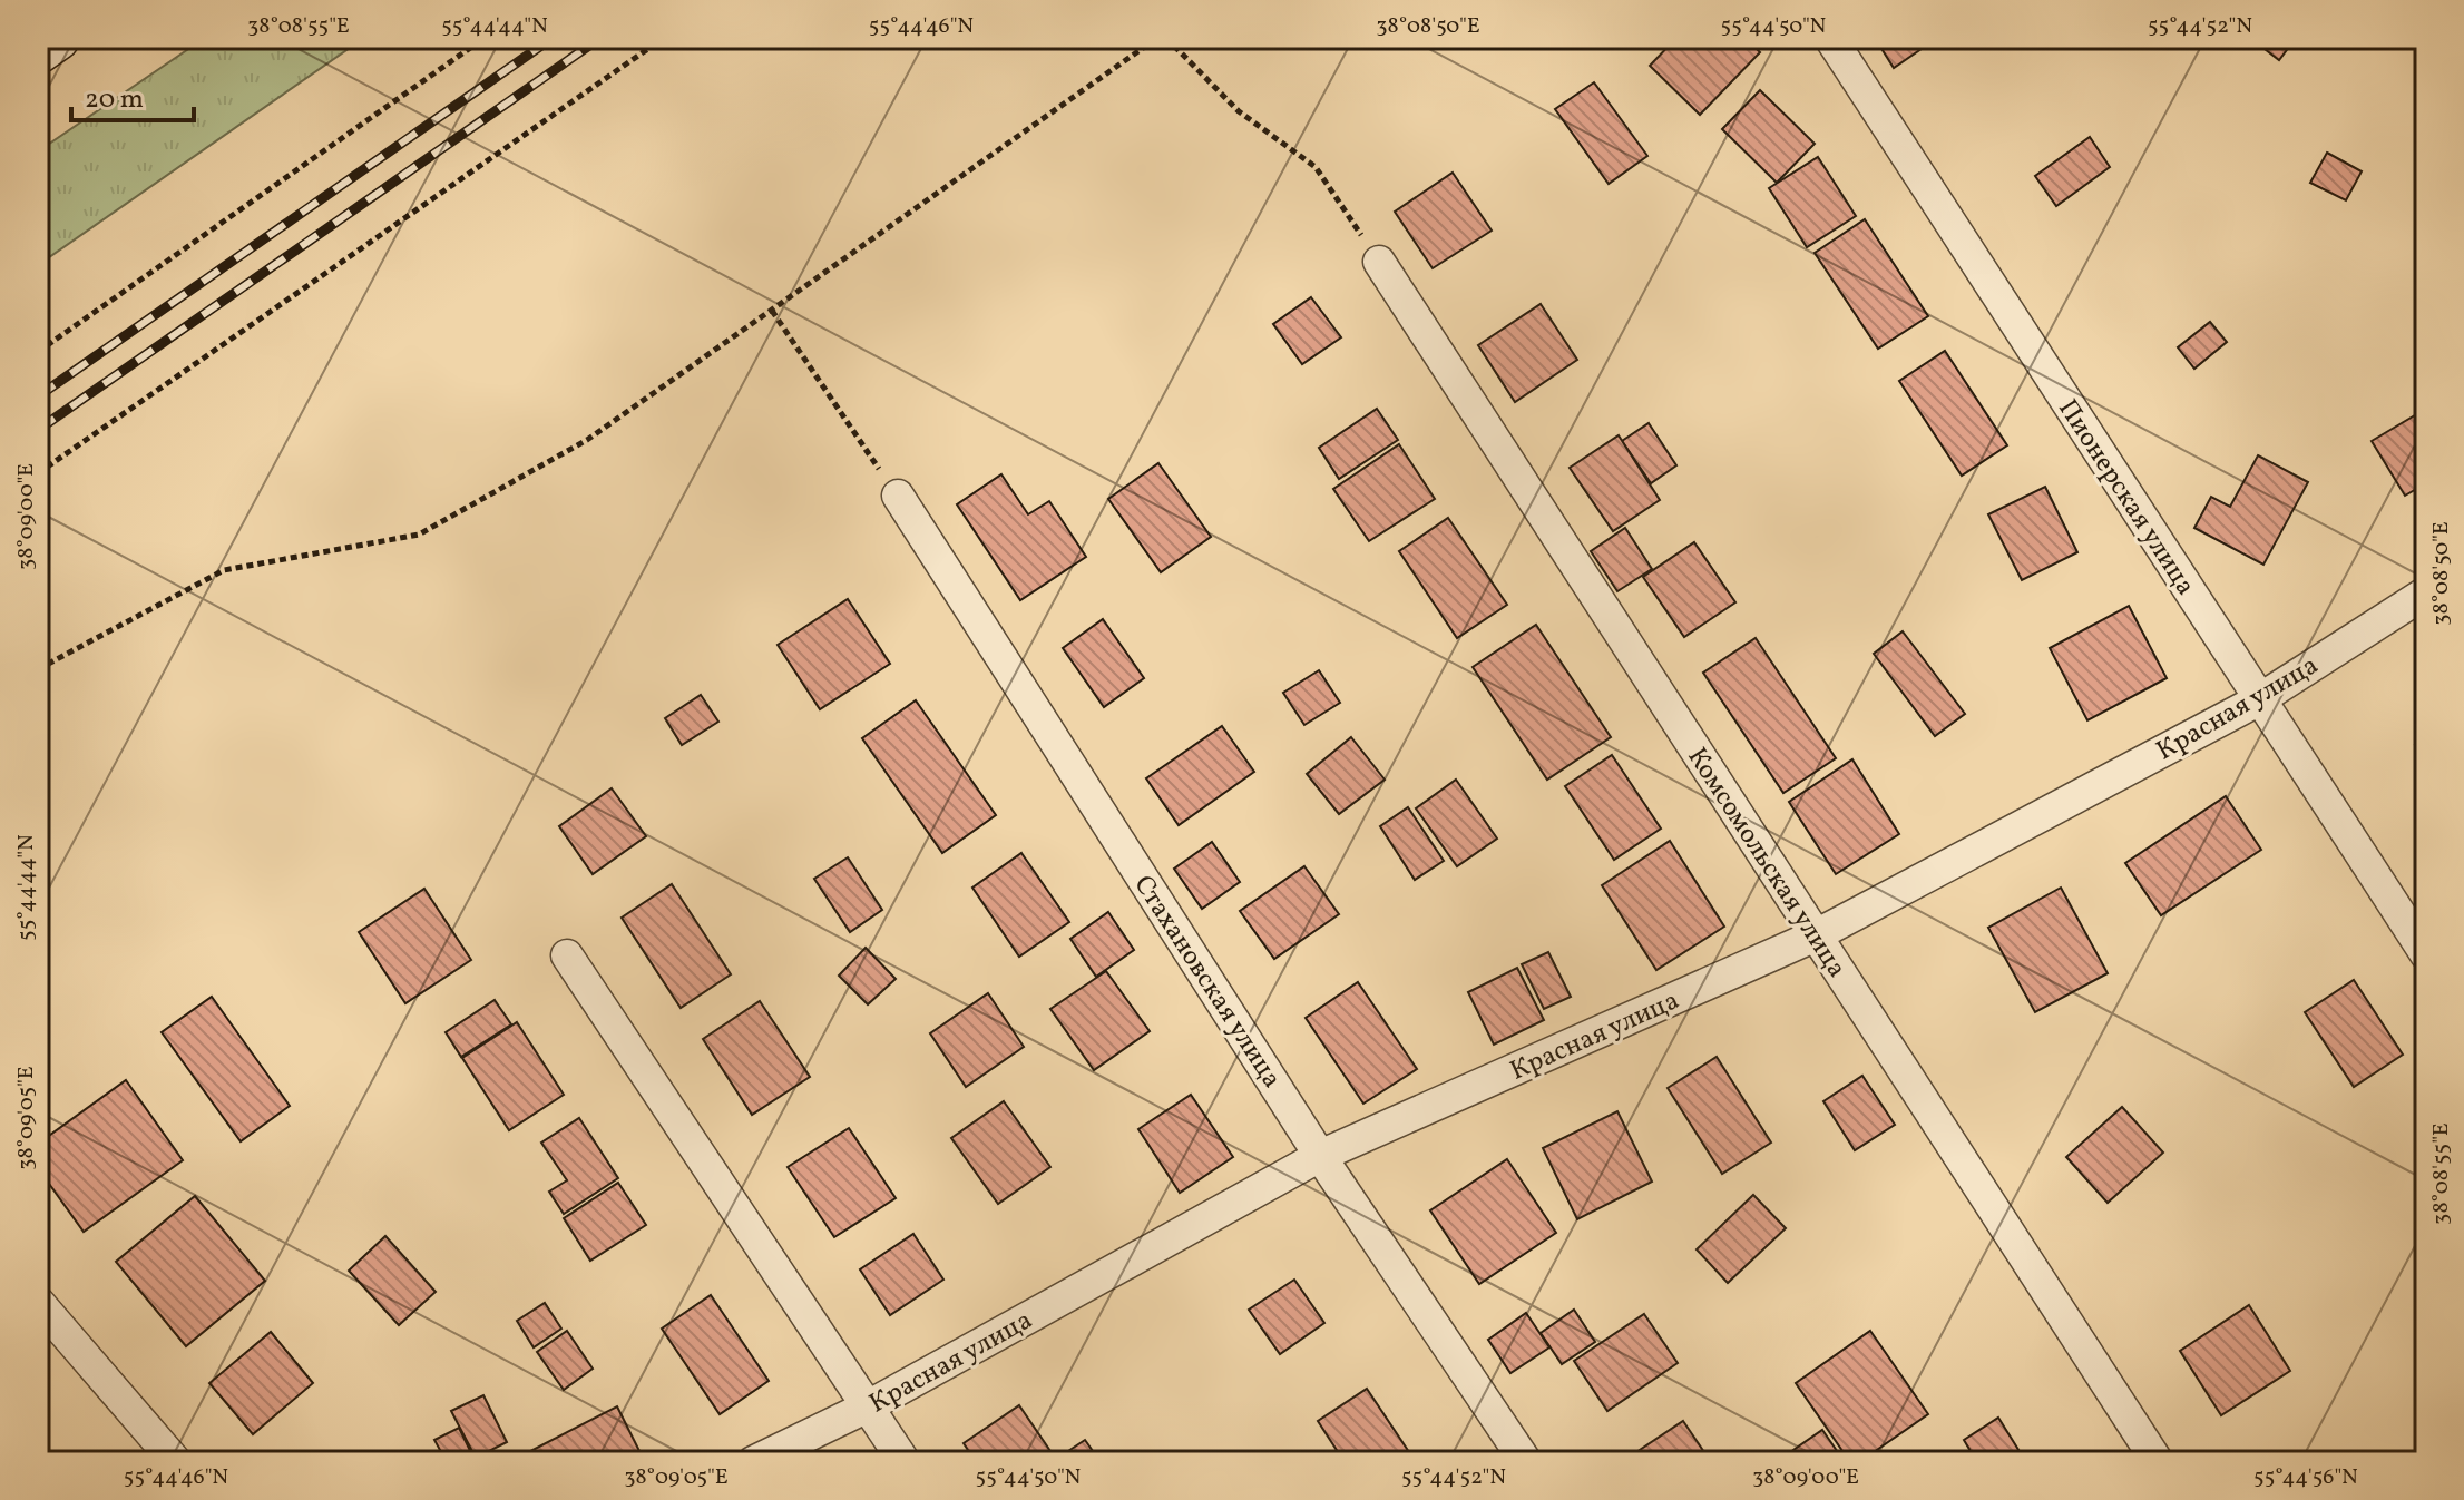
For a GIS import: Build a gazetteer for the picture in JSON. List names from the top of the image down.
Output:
{
  "streets": {
    "street": [
      "Пионерская улица",
      "Красная улица",
      "Комсомольская улица",
      "Стахановская улица"
    ]
  },
  "crossings": [
    ["Пионерская улица", "Красная улица"],
    ["Красная улица", "Комсомольская улица"],
    ["Красная улица", "Стахановская улица"]
  ],
  "scale_bar": "20 m",
  "coordinates": [
    "38°08'55\"E",
    "55°44'44\"N",
    "55°44'46\"N",
    "38°08'50\"E",
    "55°44'50\"N",
    "55°44'52\"N",
    "38°09'00\"E",
    "38°09'05\"E",
    "55°44'56\"N"
  ]
}
